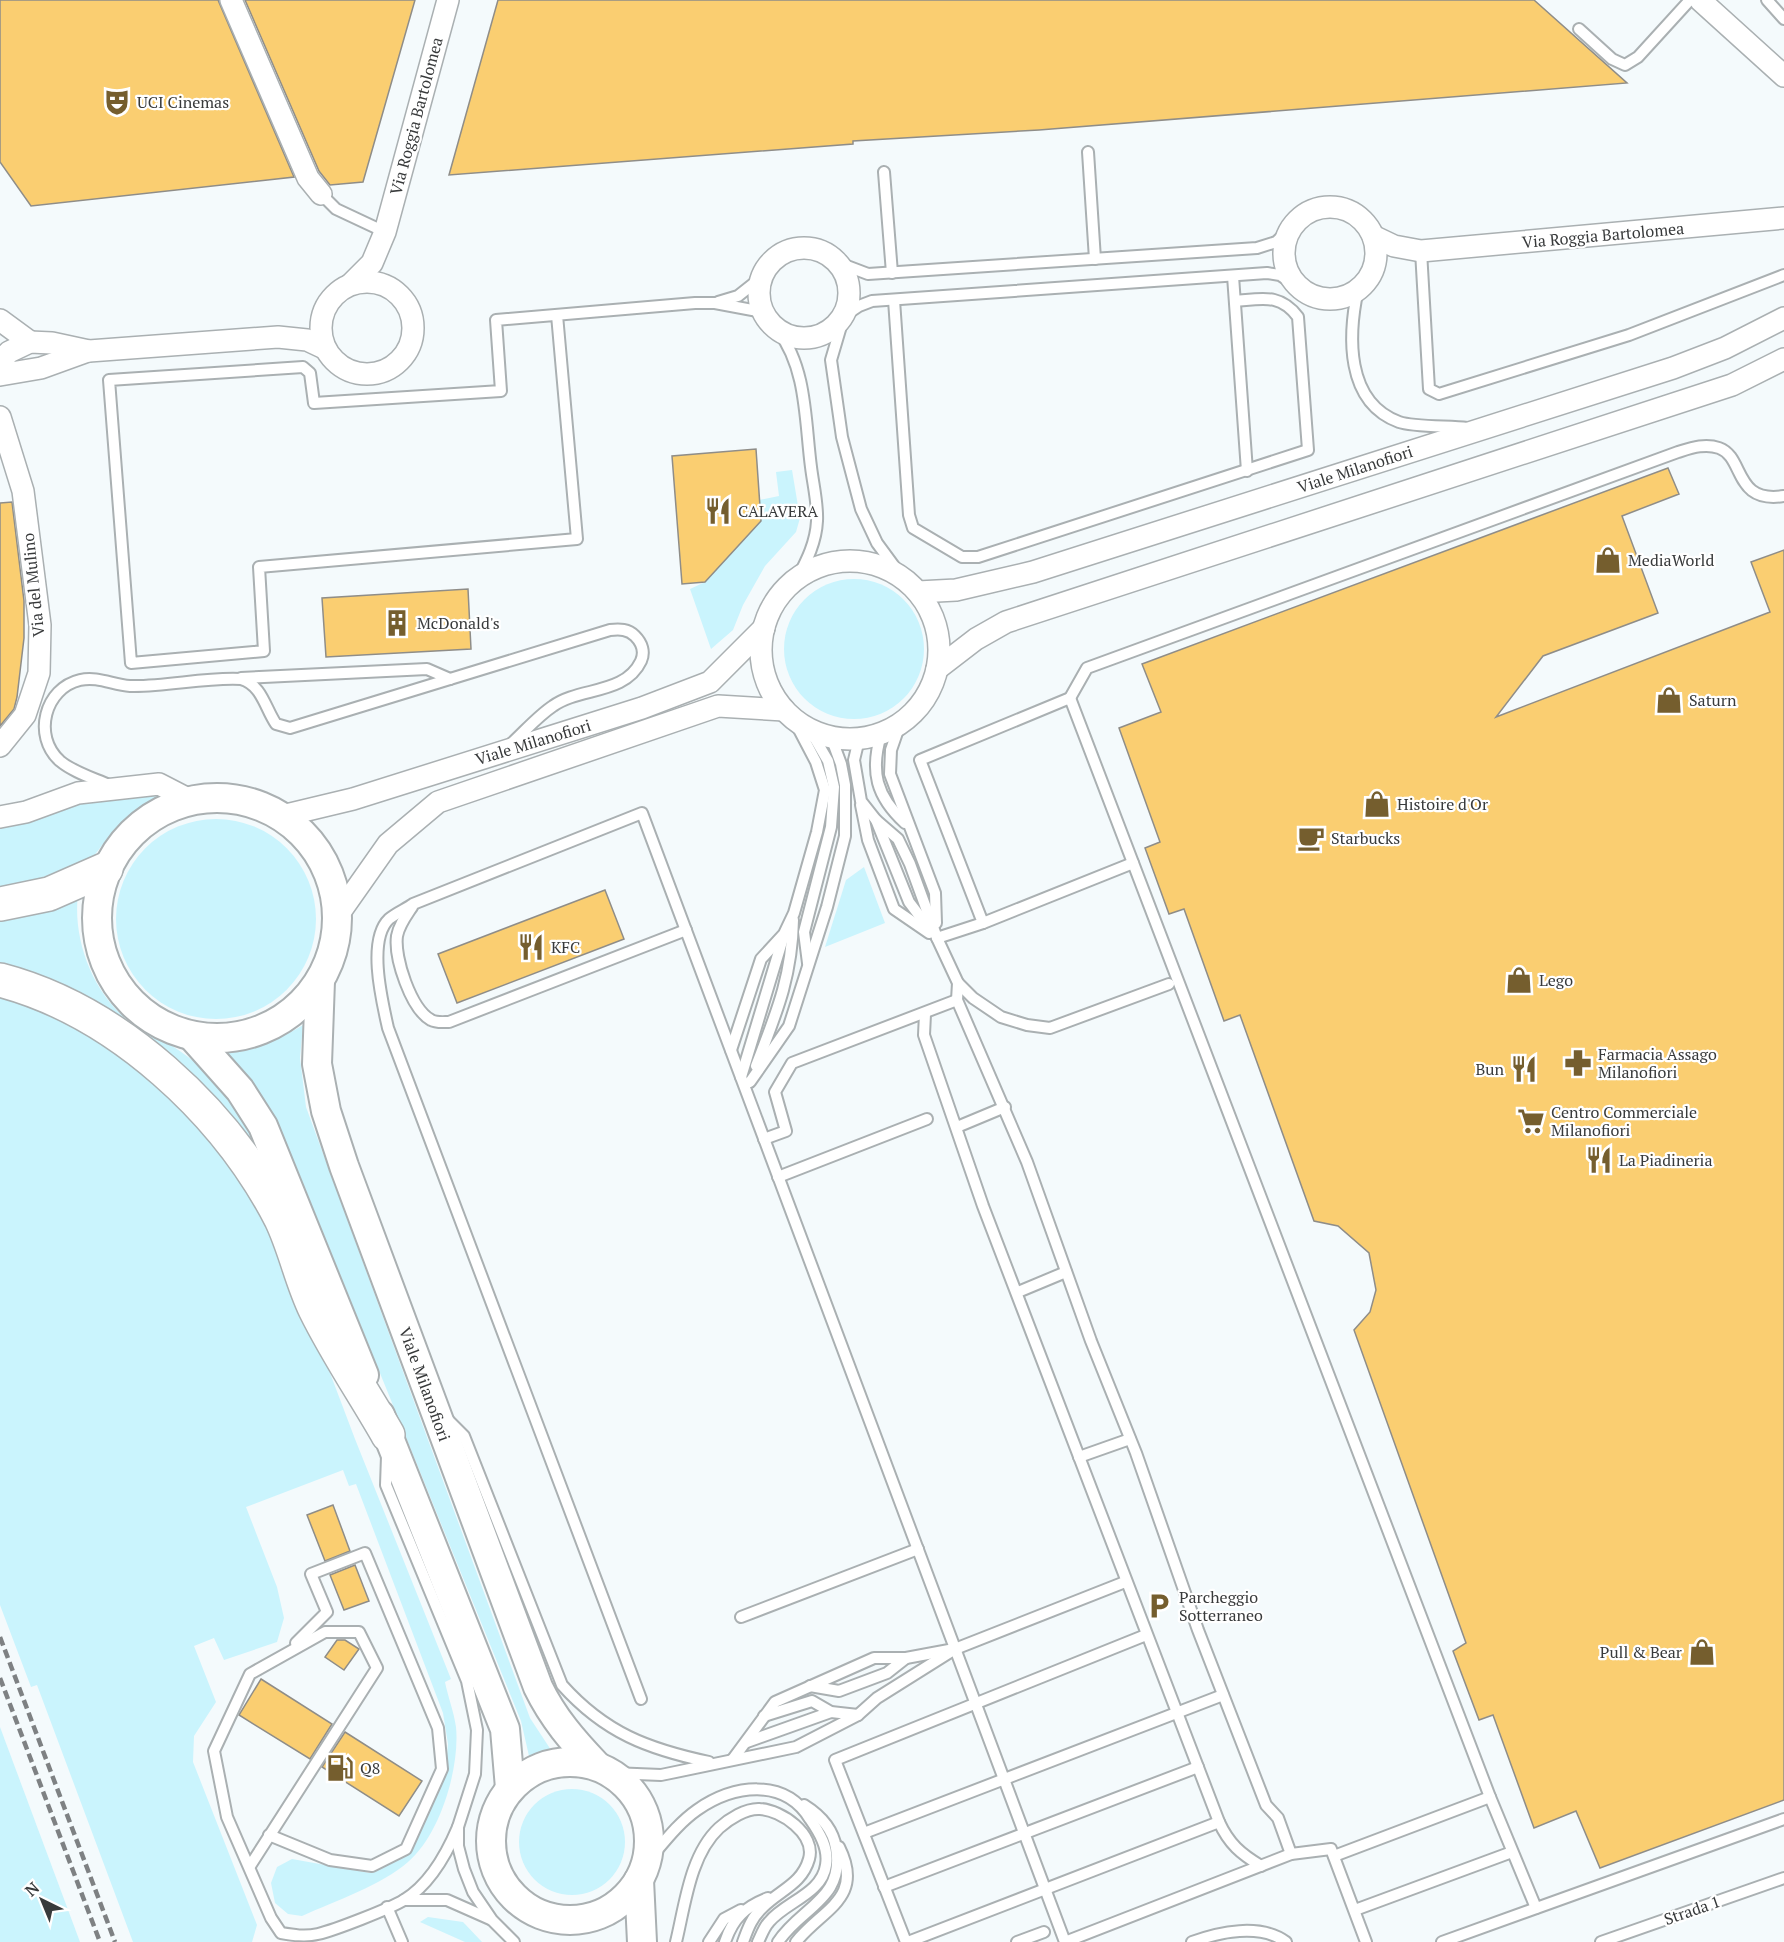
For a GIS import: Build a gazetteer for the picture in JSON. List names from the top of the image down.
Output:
{
  "streets": {
    "main road": ["Viale Milanofiori"],
    "street": ["Via Roggia Bartolomea", "Via del Mulino"],
    "lane": ["Strada 1"]
  },
  "places": {
    "theatre": ["UCI Cinemas"],
    "restaurant": [
      "CALAVERA",
      "KFC",
      "Bun",
      "La Piadineria"
    ],
    "shop": [
      "MediaWorld",
      "Saturn",
      "Histoire d'Or",
      "Lego",
      "Pull & Bear"
    ],
    "building": ["McDonald's"],
    "cafe": ["Starbucks"],
    "pharmacy": ["Farmacia Assago Milanofiori"],
    "supermarket": ["Centro Commerciale Milanofiori"],
    "parking": ["Parcheggio Sotterraneo"],
    "fuel station": ["Q8"]
  },
  "north": "top left"
}
